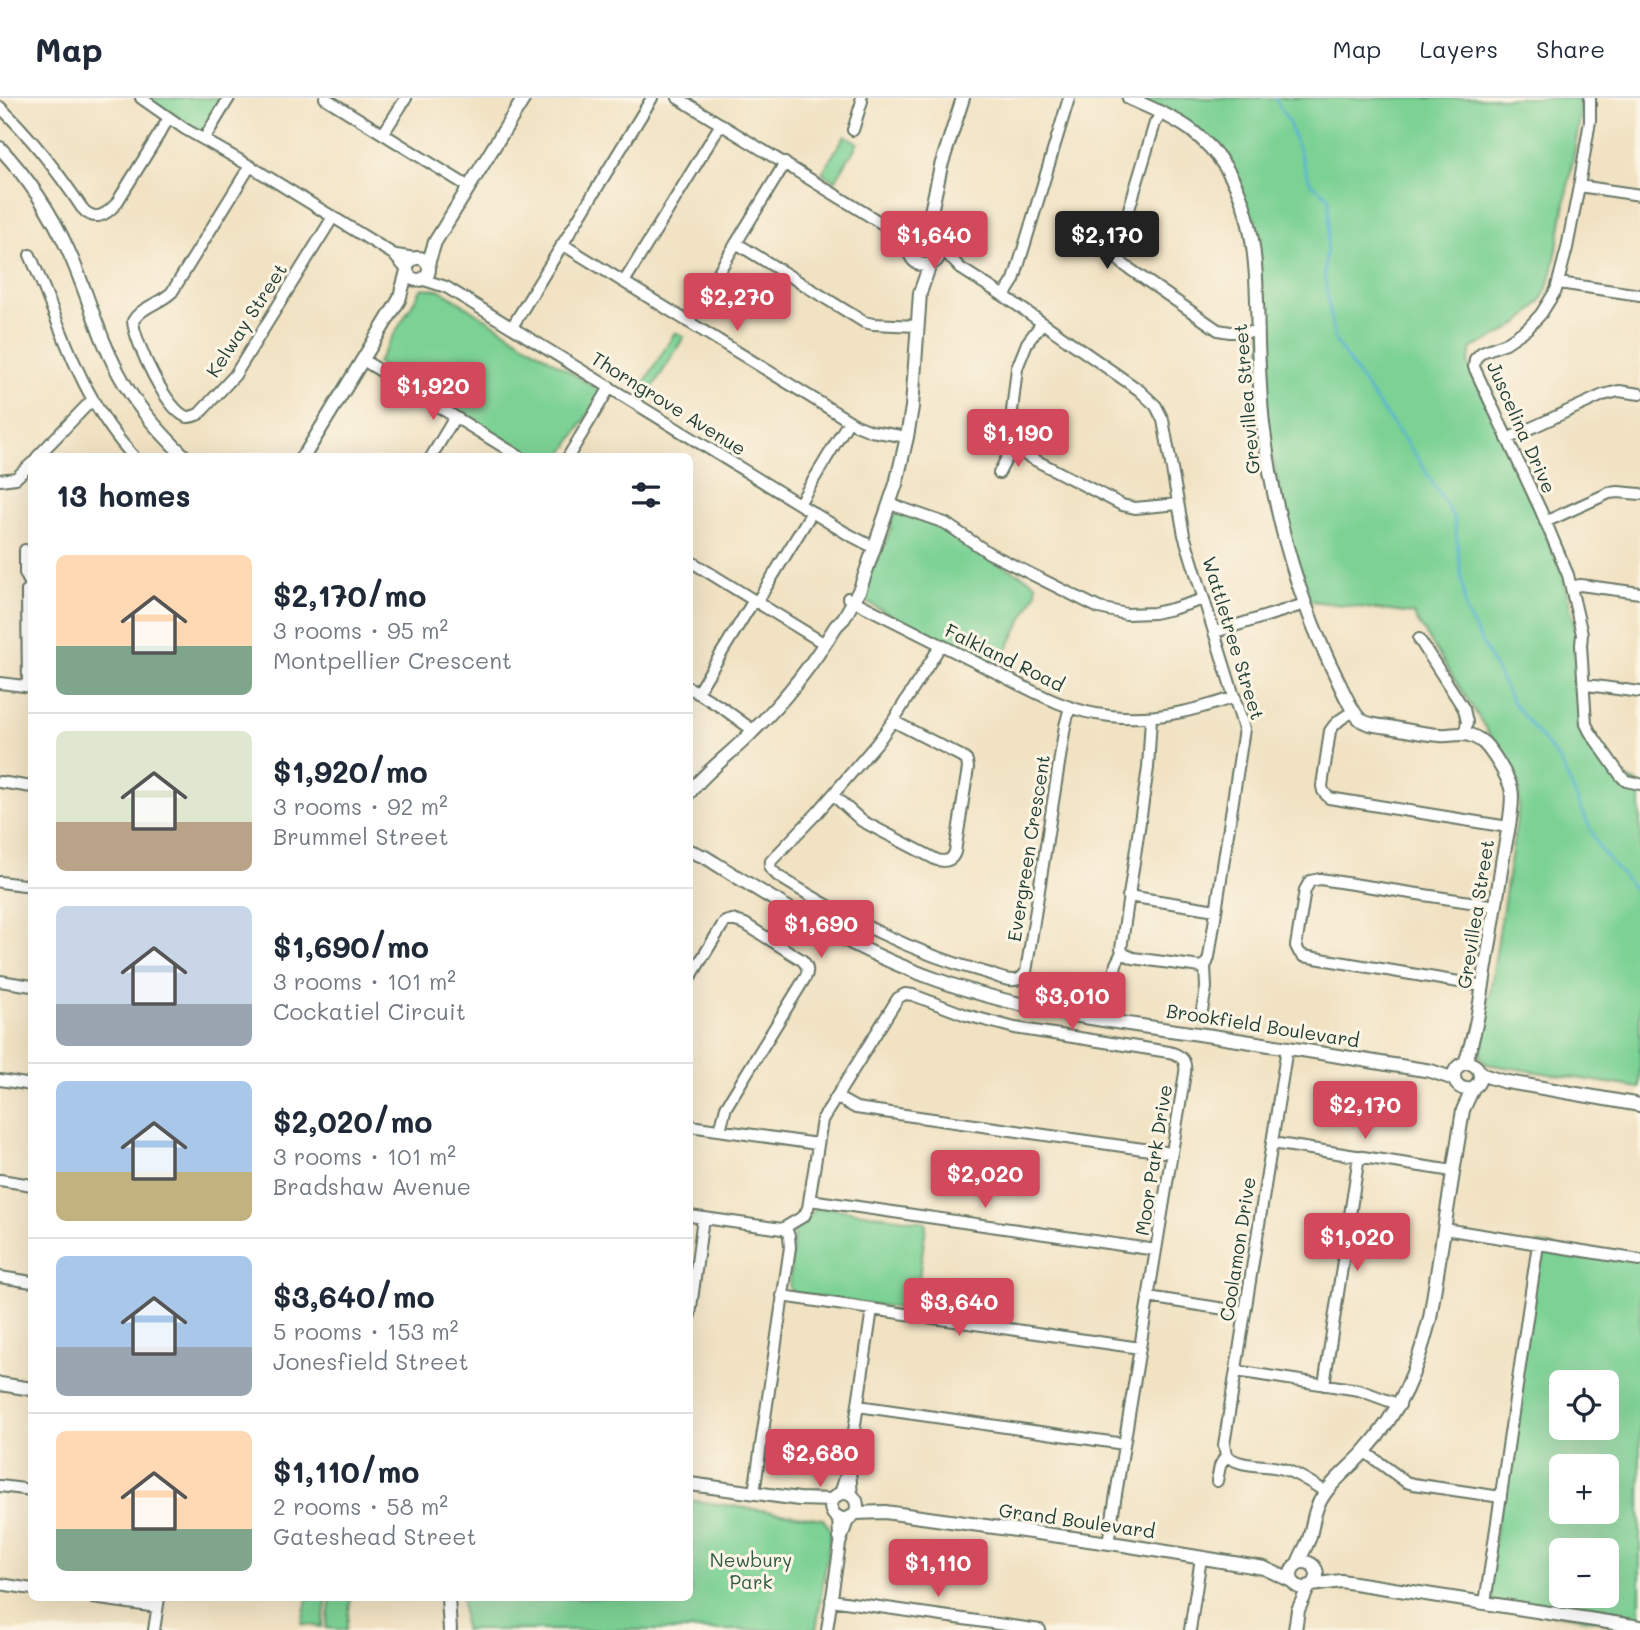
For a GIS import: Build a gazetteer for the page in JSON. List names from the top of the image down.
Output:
{
  "streets": {
    "street": [
      "Kelway Street",
      "Grevillea Street",
      "Thorngrove Avenue",
      "Juscelina Drive",
      "Wattletree Street",
      "Falkland Road",
      "Evergreen Crescent",
      "Brookfield Boulevard",
      "Moor Park Drive",
      "Coolamon Drive",
      "Grand Boulevard"
    ]
  },
  "crossings": [
    ["Grevillea Street", "Brookfield Boulevard"],
    ["Wattletree Street", "Falkland Road"],
    ["Falkland Road", "Evergreen Crescent"],
    ["Brookfield Boulevard", "Coolamon Drive"],
    ["Moor Park Drive", "Grand Boulevard"]
  ],
  "parks": ["Newbury Park"],
  "page": {
    "header": "Map",
    "nav": ["Map", "Layers", "Share"],
    "price": [
      "$1,640",
      "$2,170",
      "$2,270",
      "$1,920",
      "$1,190",
      "$1,690",
      "$3,010",
      "$2,170",
      "$2,020",
      "$1,020",
      "$3,640",
      "$2,680",
      "$1,110"
    ],
    "heading": "13 homes",
    "list": [
      {
        "name": "$2,170/mo",
        "note": "3 rooms · 95 m² · Montpellier Crescent"
      },
      {
        "name": "$1,920/mo",
        "note": "3 rooms · 92 m² · Brummel Street"
      },
      {
        "name": "$1,690/mo",
        "note": "3 rooms · 101 m² · Cockatiel Circuit"
      },
      {
        "name": "$2,020/mo",
        "note": "3 rooms · 101 m² · Bradshaw Avenue"
      },
      {
        "name": "$3,640/mo",
        "note": "5 rooms · 153 m² · Jonesfield Street"
      },
      {
        "name": "$1,110/mo",
        "note": "2 rooms · 58 m² · Gateshead Street"
      }
    ],
    "map_buttons": ["+", "−"]
  }
}
